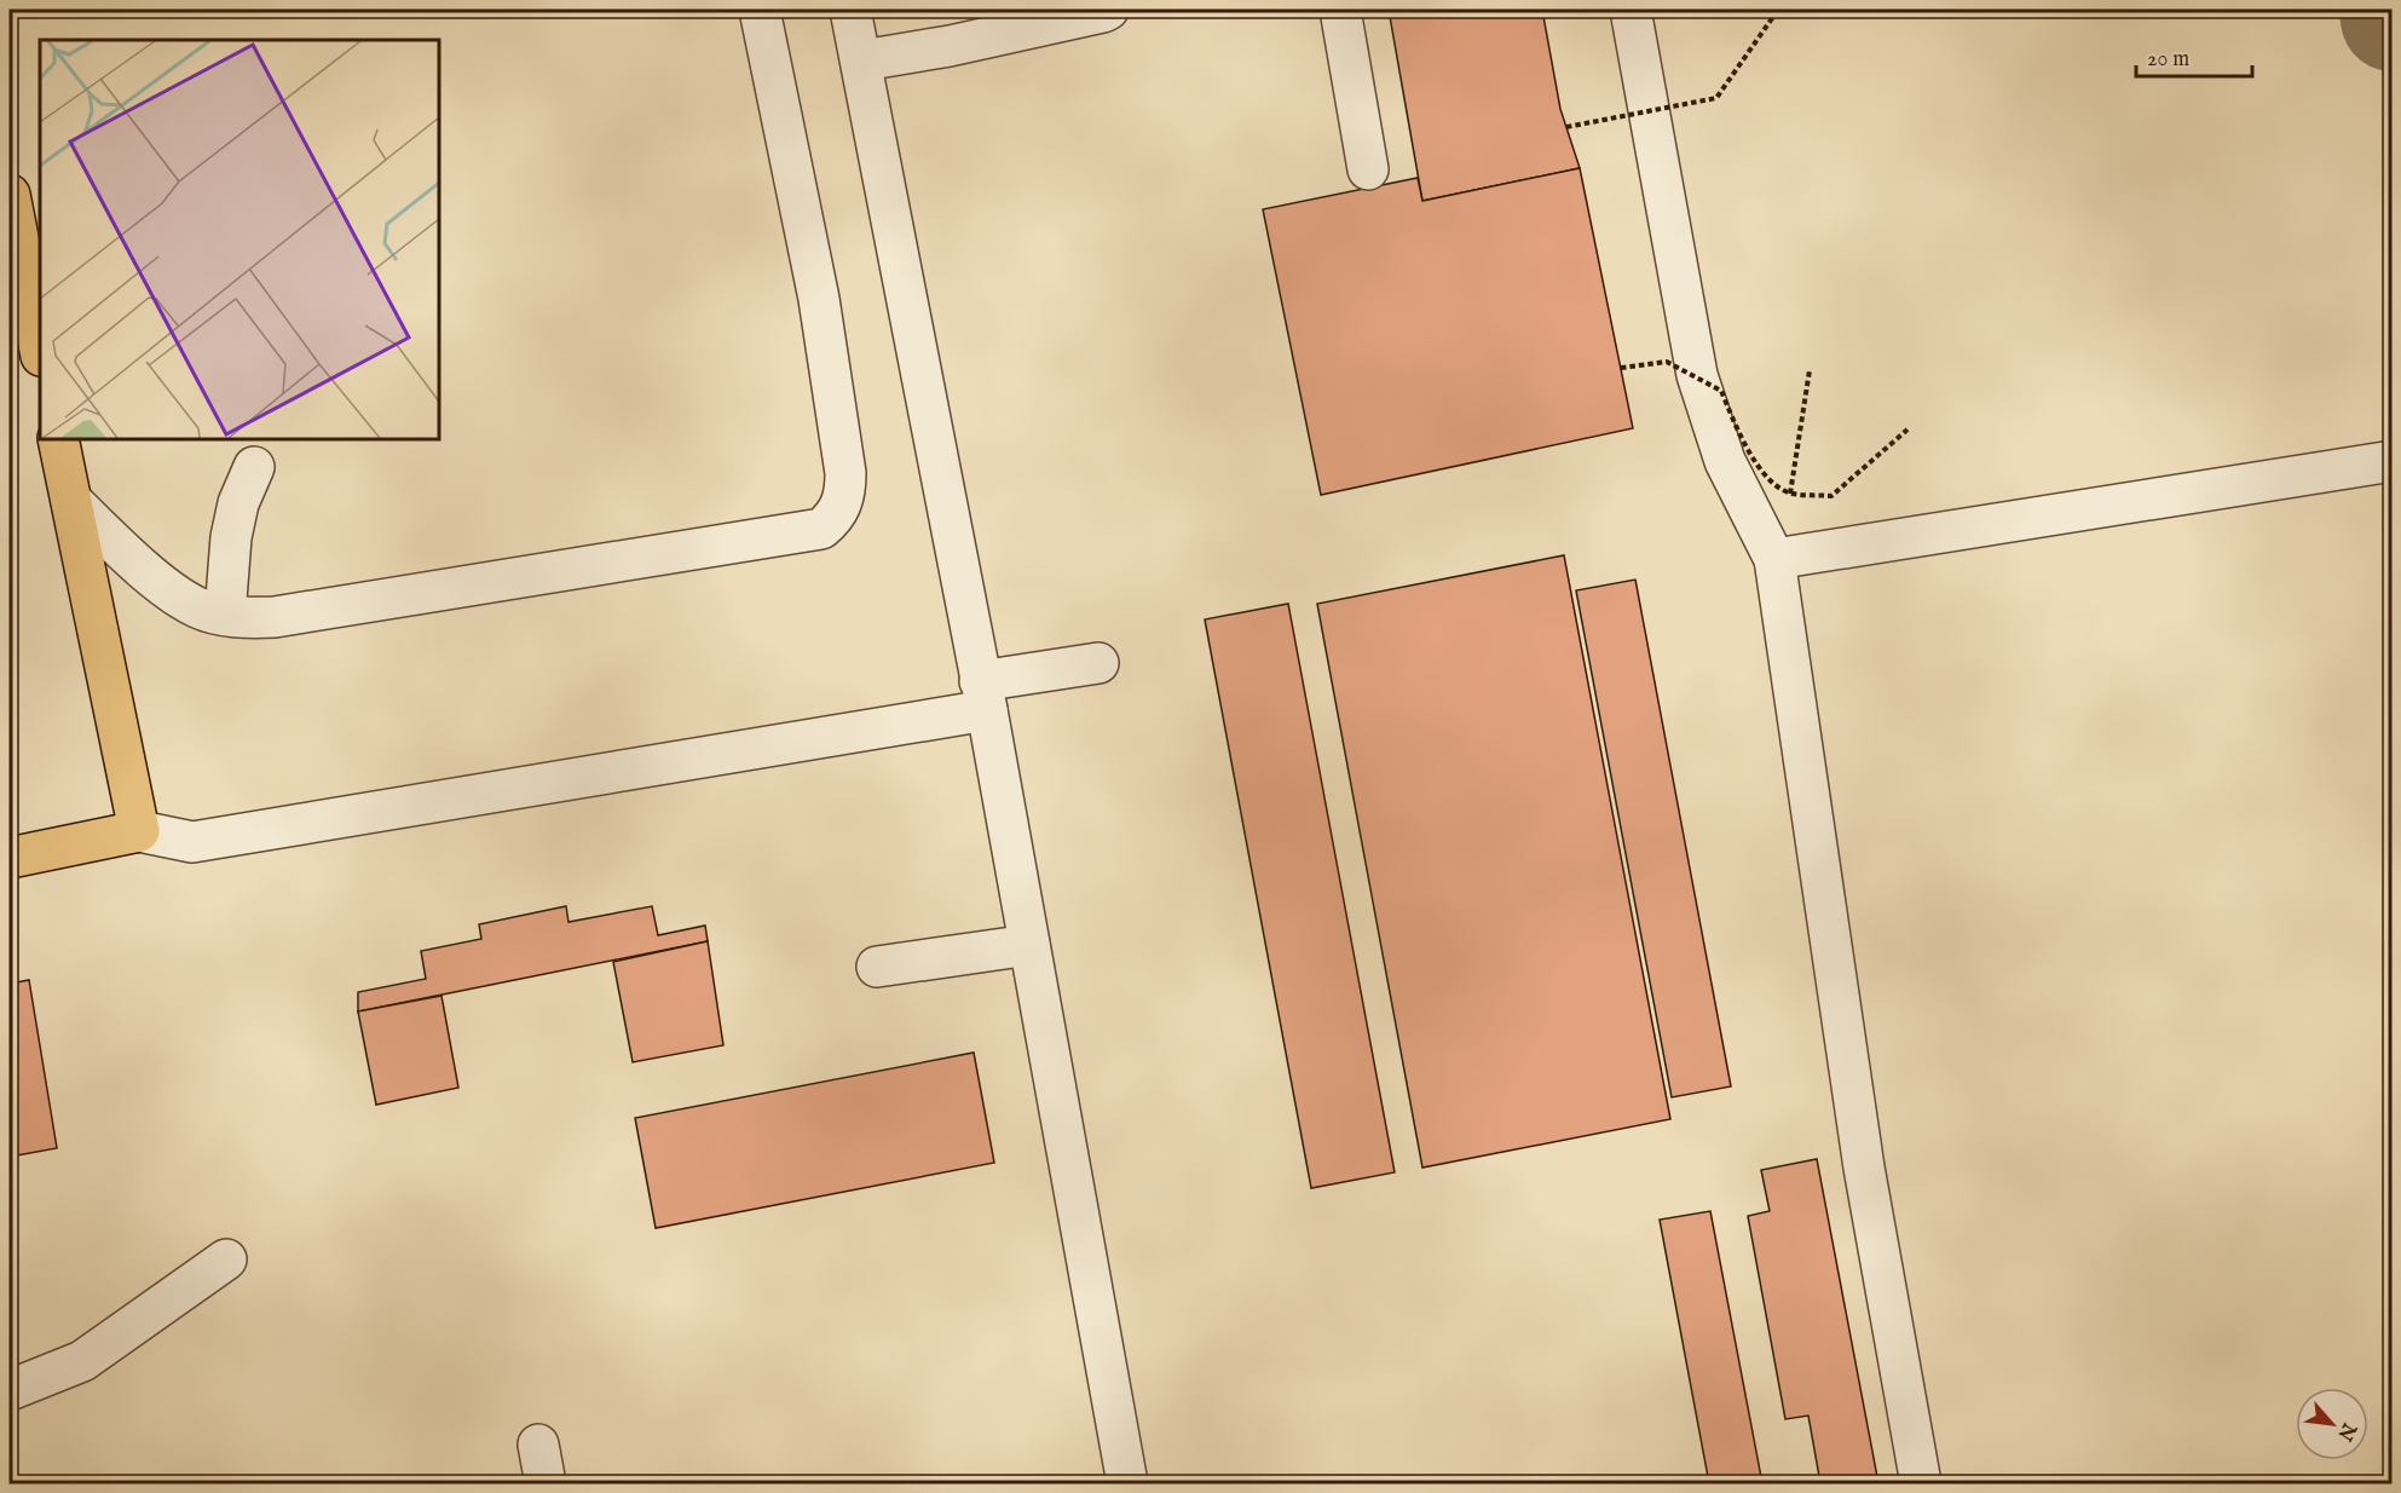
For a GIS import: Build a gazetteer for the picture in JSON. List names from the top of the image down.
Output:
{
  "scale_bar": "20 m",
  "north": "bottom right"
}
